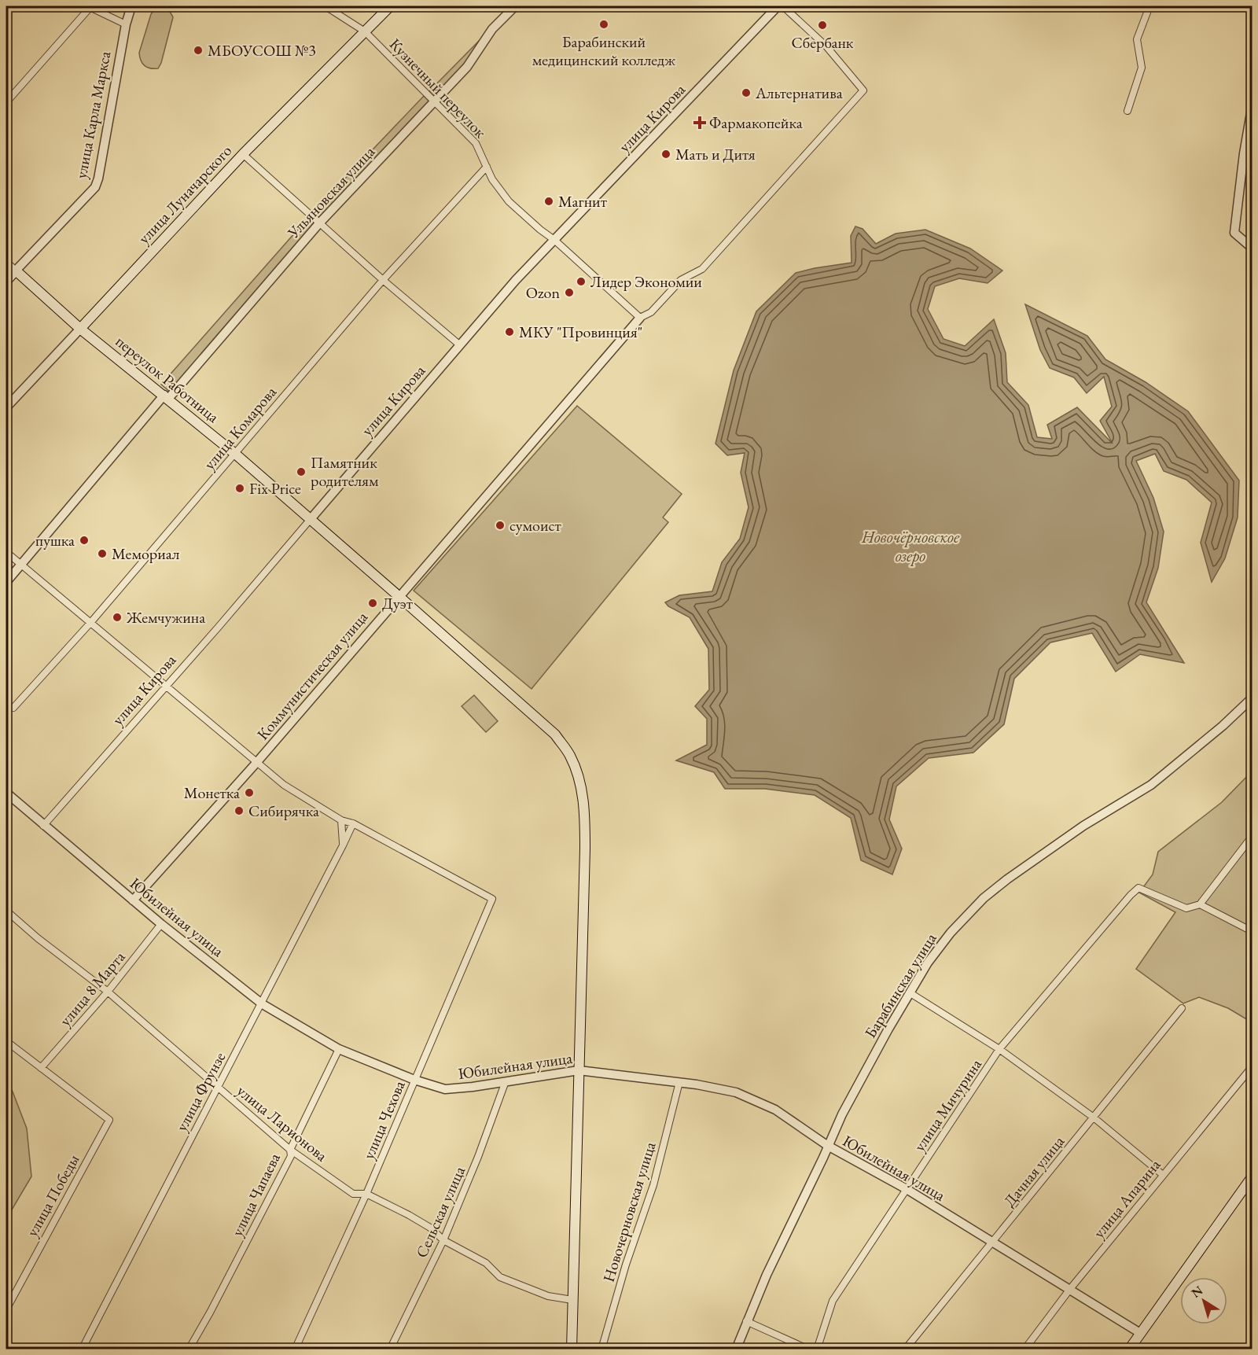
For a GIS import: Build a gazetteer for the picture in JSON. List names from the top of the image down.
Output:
{
  "streets": {
    "main road": ["улица Карла Маркса", "улица Луначарского", "переулок Работница"],
    "street": [
      "Кузнечный переулок",
      "улица Кирова",
      "Ульяновская улица",
      "улица Комарова",
      "Коммунистическая улица",
      "Юбилейная улица",
      "Барабинская улица",
      "улица 8 Марта",
      "улица Фрунзе",
      "улица Мичурина",
      "улица Чехова",
      "улица Ларионова",
      "Дачная улица",
      "улица Чапаева",
      "улица Победы",
      "улица Апарина",
      "Сельская улица",
      "Новочерновская улица"
    ]
  },
  "crossings": [
    ["Кузнечный переулок", "улица Кирова"],
    ["Кузнечный переулок", "Ульяновская улица"],
    ["Кузнечный переулок", "улица Луначарского"],
    ["Кузнечный переулок", "улица Комарова"],
    ["Кузнечный переулок", "Коммунистическая улица"],
    ["улица Карла Маркса", "переулок Работница"],
    ["улица Кирова", "переулок Работница"],
    ["улица Кирова", "Юбилейная улица"],
    ["Ульяновская улица", "переулок Работница"],
    ["улица Луначарского", "переулок Работница"],
    ["переулок Работница", "улица Комарова"],
    ["переулок Работница", "Коммунистическая улица"],
    ["переулок Работница", "Юбилейная улица"],
    ["переулок Работница", "улица Ларионова"],
    ["Коммунистическая улица", "Юбилейная улица"],
    ["Юбилейная улица", "Барабинская улица"],
    ["Юбилейная улица", "улица 8 Марта"],
    ["Юбилейная улица", "улица Фрунзе"],
    ["Юбилейная улица", "улица Мичурина"],
    ["Юбилейная улица", "улица Чехова"],
    ["Юбилейная улица", "Дачная улица"],
    ["Юбилейная улица", "улица Чапаева"],
    ["Юбилейная улица", "улица Апарина"],
    ["Юбилейная улица", "Сельская улица"],
    ["Юбилейная улица", "Новочерновская улица"],
    ["улица 8 Марта", "улица Ларионова"],
    ["улица 8 Марта", "улица Победы"],
    ["улица Фрунзе", "улица Чехова"],
    ["улица Фрунзе", "улица Ларионова"],
    ["улица Чехова", "улица Ларионова"],
    ["улица Ларионова", "улица Чапаева"],
    ["улица Ларионова", "Сельская улица"]
  ],
  "water": ["Новочёрновское озеро"],
  "places": {
    "other": [
      "Барабинский медицинский колледж",
      "Сбербанк",
      "МБОУСОШ №3",
      "Альтернатива",
      "Мать и Дитя",
      "Магнит",
      "Лидер Экономии",
      "Ozon",
      "МКУ \"Провинция\"",
      "Памятник родителям",
      "Fix Price",
      "сумоист",
      "пушка",
      "Мемориал",
      "Дуэт",
      "Жемчужина",
      "Монетка",
      "Сибирячка"
    ],
    "health": ["Фармакопейка"]
  },
  "north": "top left"
}
